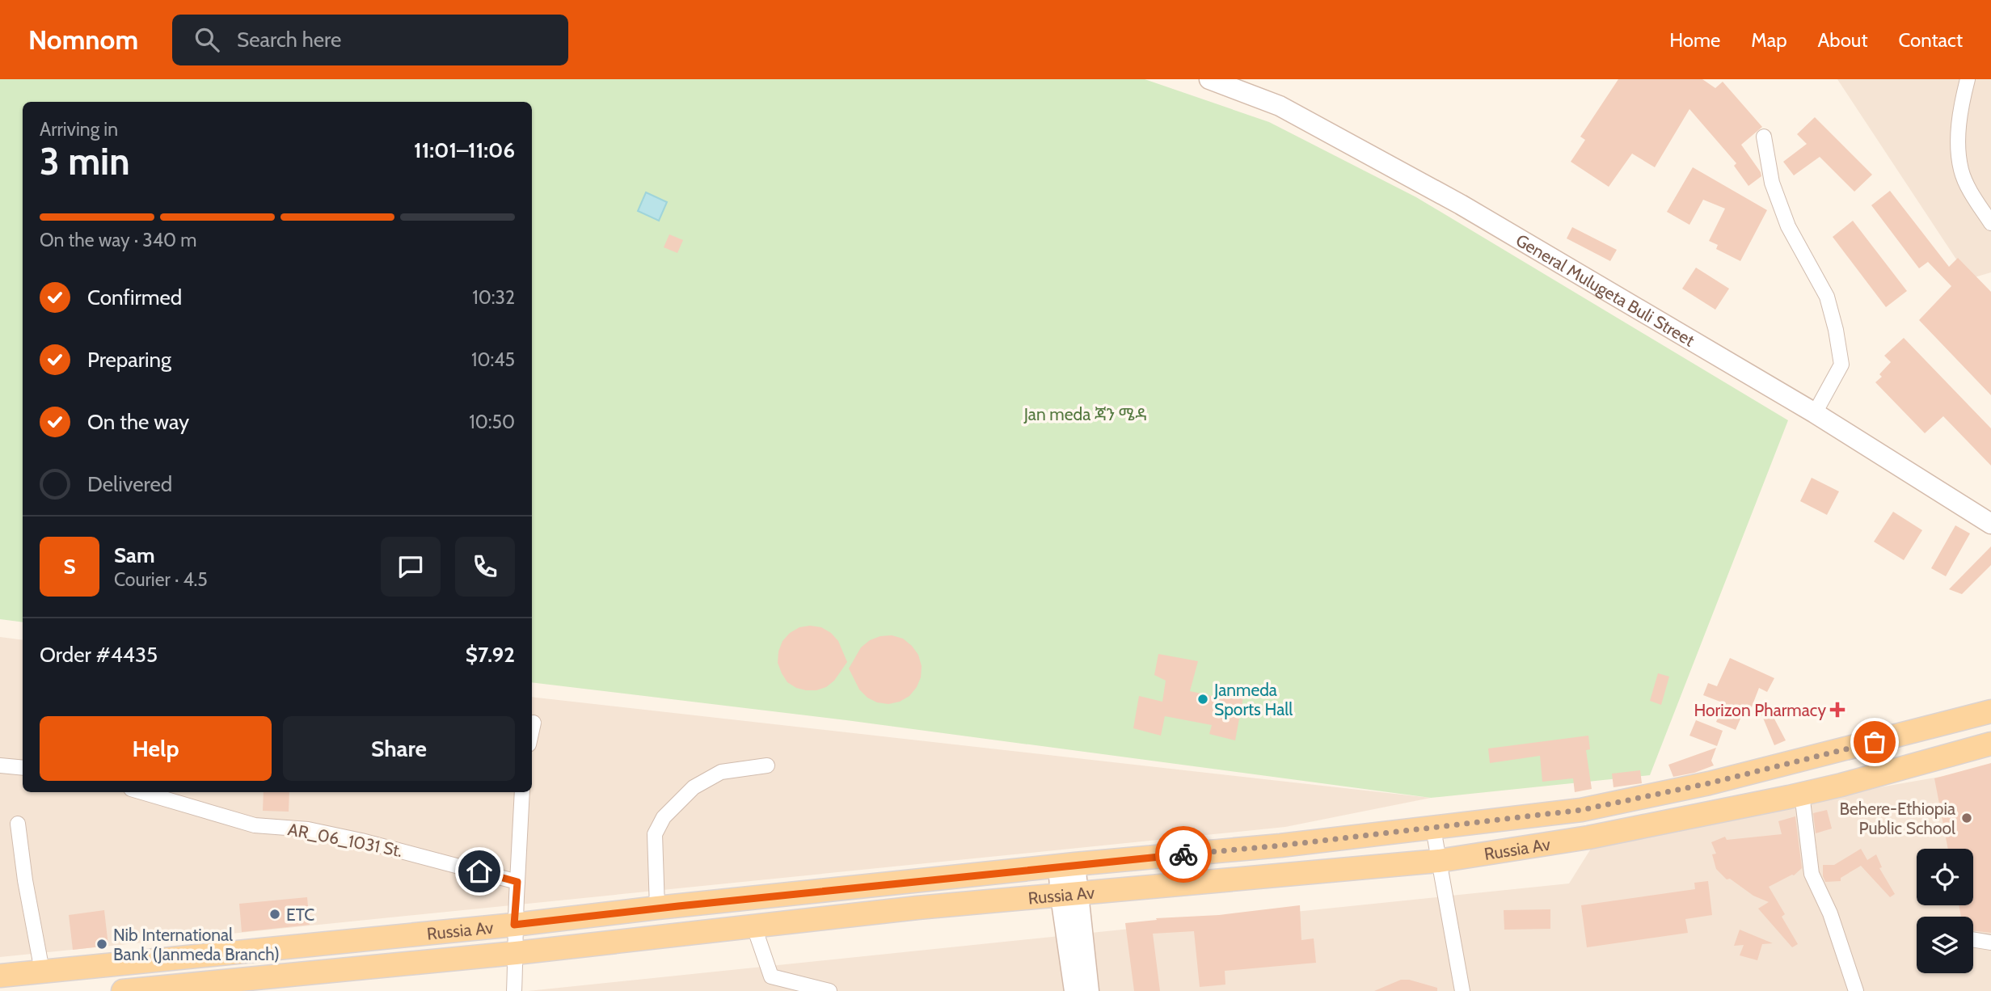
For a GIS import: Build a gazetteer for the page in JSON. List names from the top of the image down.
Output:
{
  "streets": {
    "main road": ["General Mulugeta Buli Street", "Russia Av"],
    "street": ["AR_06_1031 St."]
  },
  "parks": ["Jan meda ጃን ሜዳ"],
  "places": {
    "other": [
      "Janmeda Sports Hall",
      "Behere-Ethiopia Public School",
      "ETC",
      "Nib International Bank (Janmeda Branch)"
    ],
    "health": ["Horizon Pharmacy"]
  },
  "page": {
    "header": "Nomnom",
    "search": "Search here",
    "nav": [
      "Home",
      "Map",
      "About",
      "Contact"
    ],
    "heading": ["3 min", "Arriving in", "11:01–11:06"],
    "panel": [
      "Sam",
      "Courier · 4.5",
      "Order #4435",
      "$7.92"
    ],
    "bar": "On the way · 340 m",
    "list": [
      ["Confirmed", "10:32"],
      ["Preparing", "10:45"],
      ["On the way", "10:50"],
      "Delivered"
    ],
    "round": "S",
    "buttons": ["Help", "Share"]
  }
}
